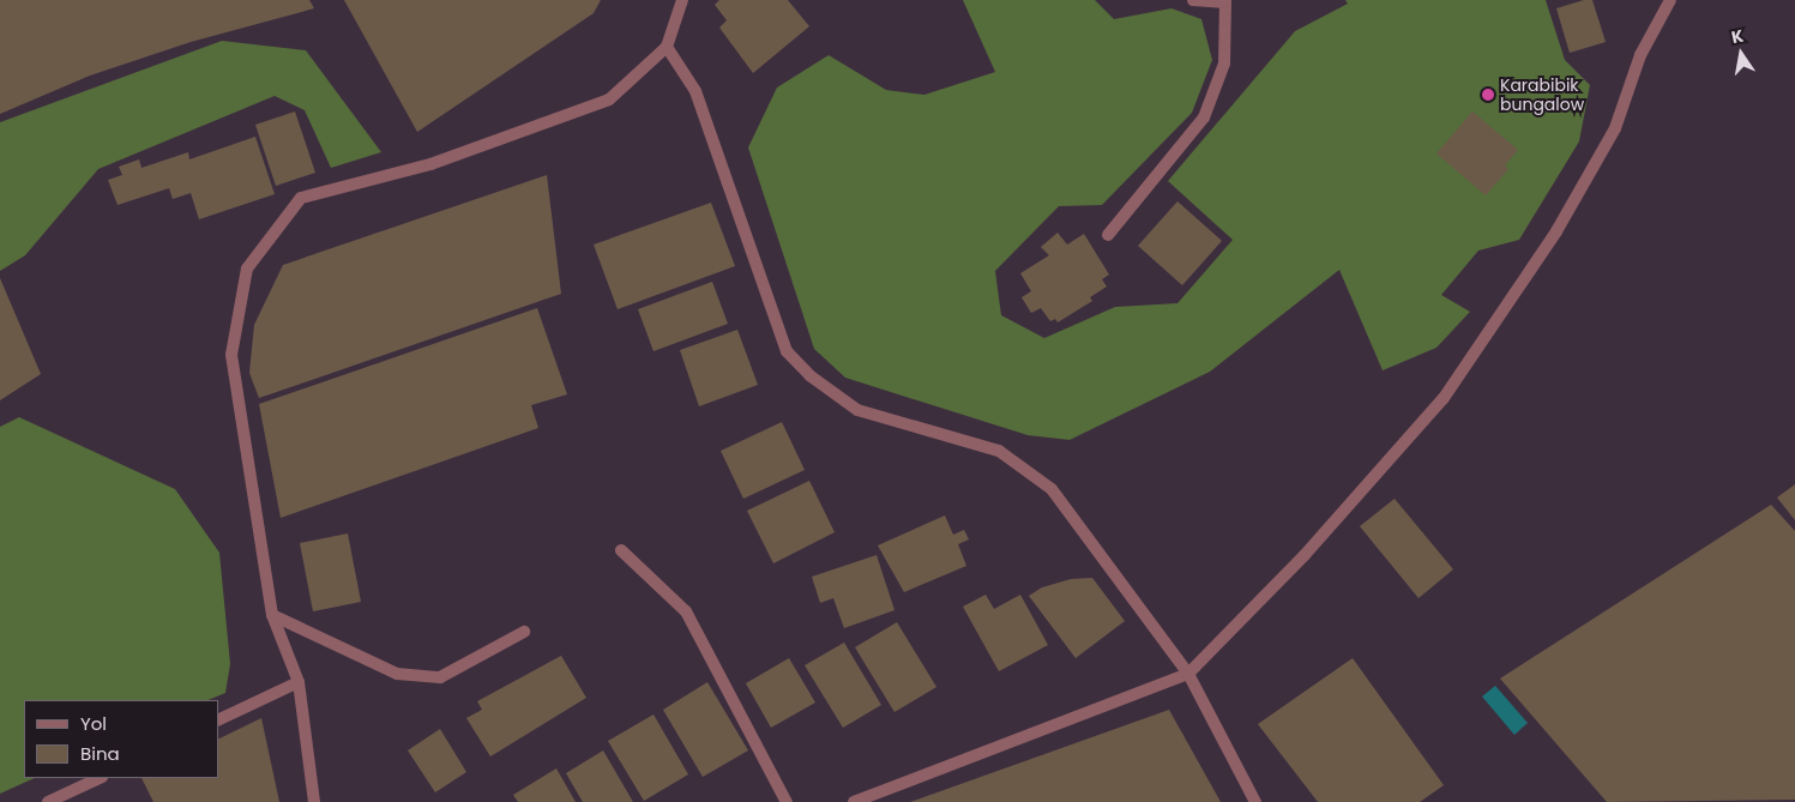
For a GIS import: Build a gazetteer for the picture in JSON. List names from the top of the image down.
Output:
{
  "places": ["Karabibik bungalow"],
  "legend": ["Yol", "Bina"],
  "north": "top"
}
